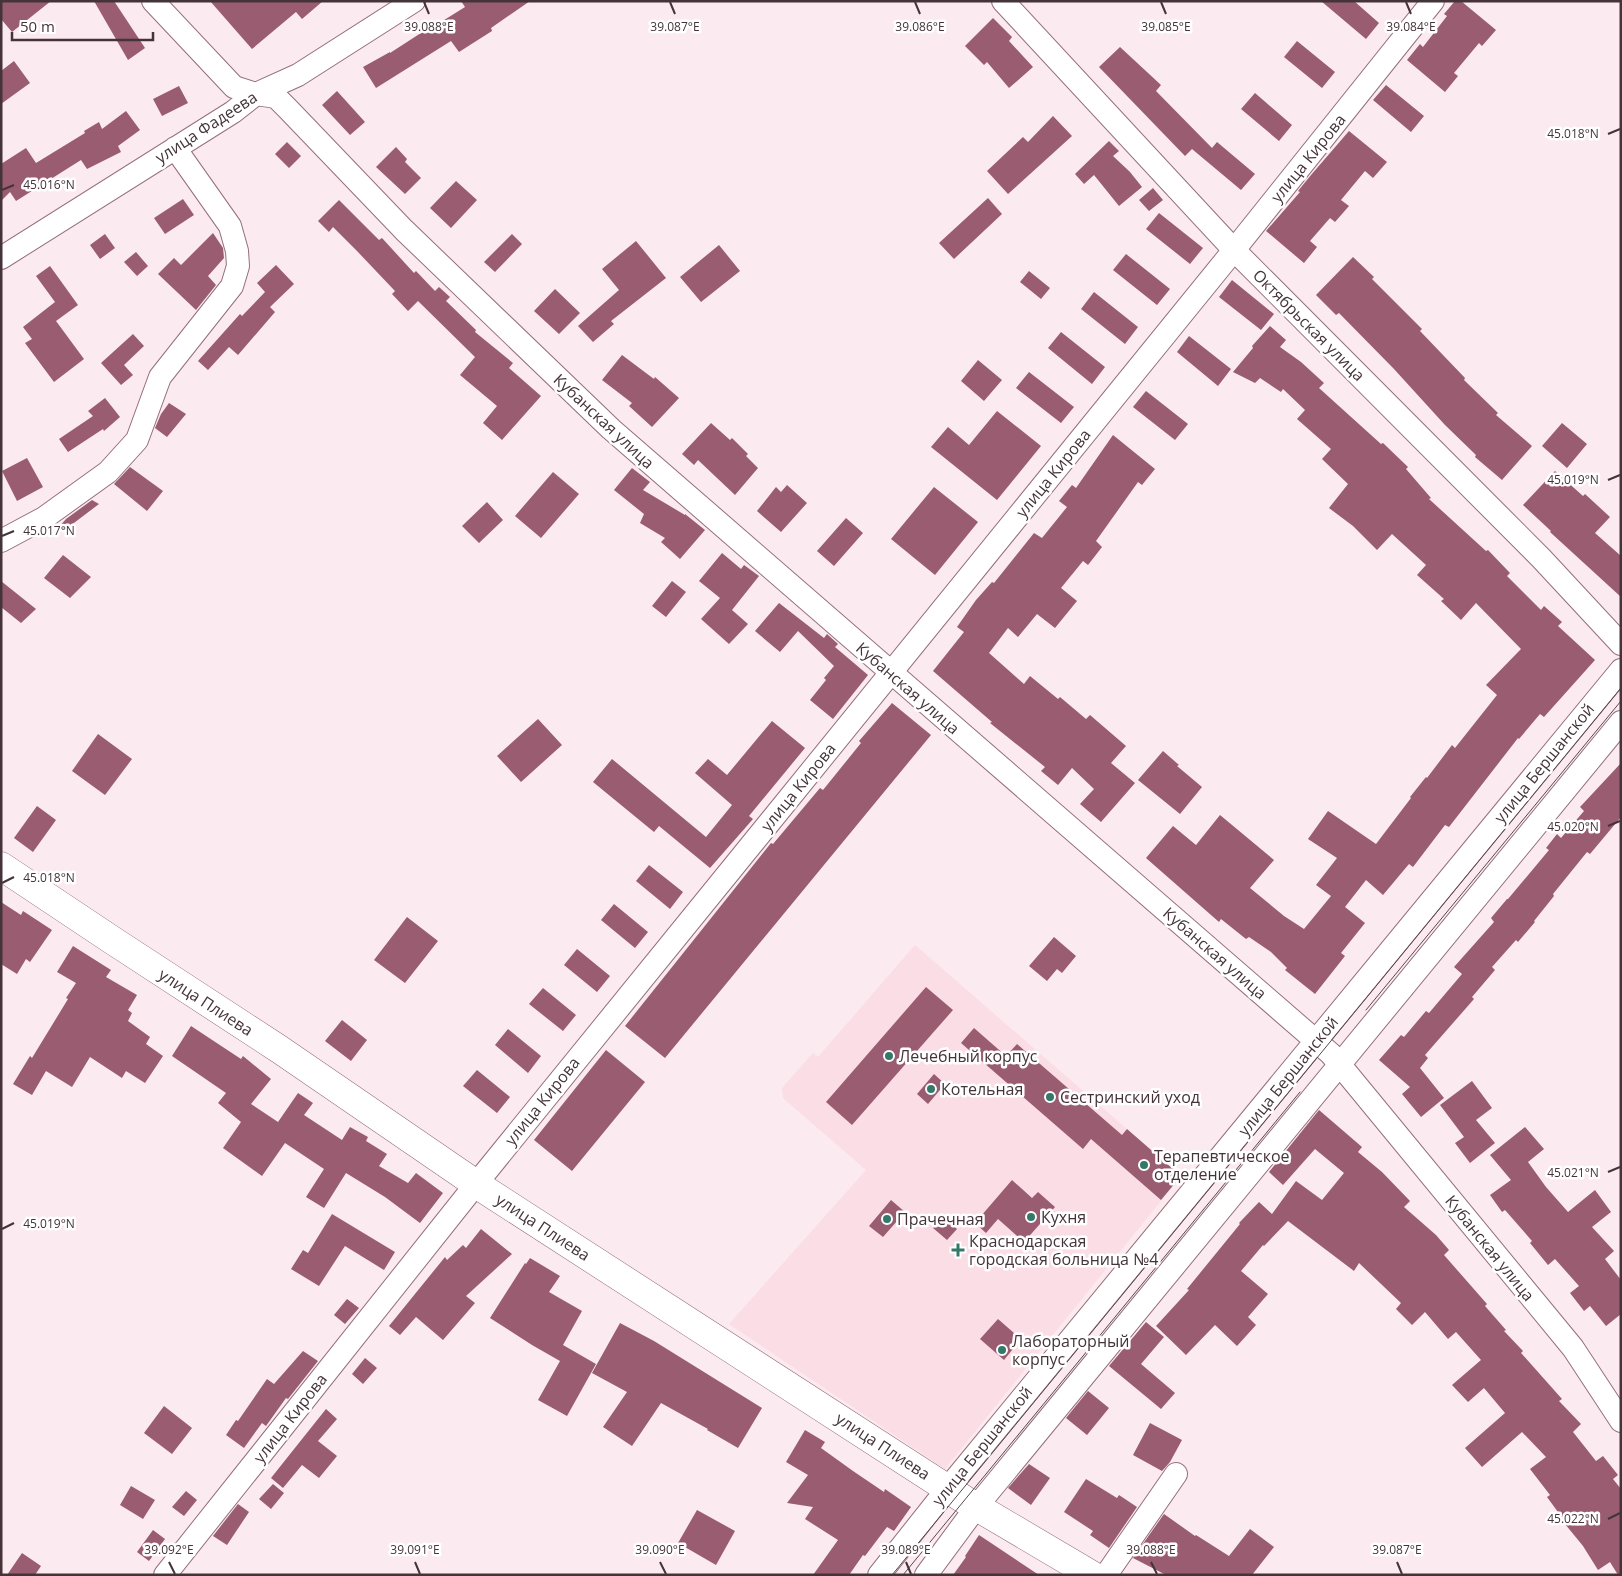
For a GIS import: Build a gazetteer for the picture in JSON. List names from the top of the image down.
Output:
{
  "streets": {
    "street": [
      "улица Фадеева",
      "улица Кирова",
      "Октябрьская улица",
      "Кубанская улица",
      "улица Бершанской",
      "улица Плиева"
    ]
  },
  "crossings": [
    ["улица Фадеева", "Кубанская улица"],
    ["улица Кирова", "Октябрьская улица"],
    ["улица Кирова", "Кубанская улица"],
    ["улица Кирова", "улица Плиева"],
    ["Кубанская улица", "улица Бершанской"],
    ["улица Бершанской", "улица Плиева"]
  ],
  "places": {
    "other": [
      "Лечебный корпус",
      "Котельная",
      "Сестринский уход",
      "Терапевтическое отделение",
      "Кухня",
      "Прачечная",
      "Лабораторный корпус"
    ],
    "health": ["Краснодарская городская больница №4"]
  },
  "scale_bar": "50 m",
  "coordinates": [
    "39.088°E",
    "39.087°E",
    "39.086°E",
    "39.085°E",
    "39.084°E",
    "45.018°N",
    "45.016°N",
    "45.019°N",
    "45.017°N",
    "45.020°N",
    "45.021°N",
    "45.022°N",
    "39.092°E",
    "39.091°E",
    "39.090°E",
    "39.089°E"
  ]
}
